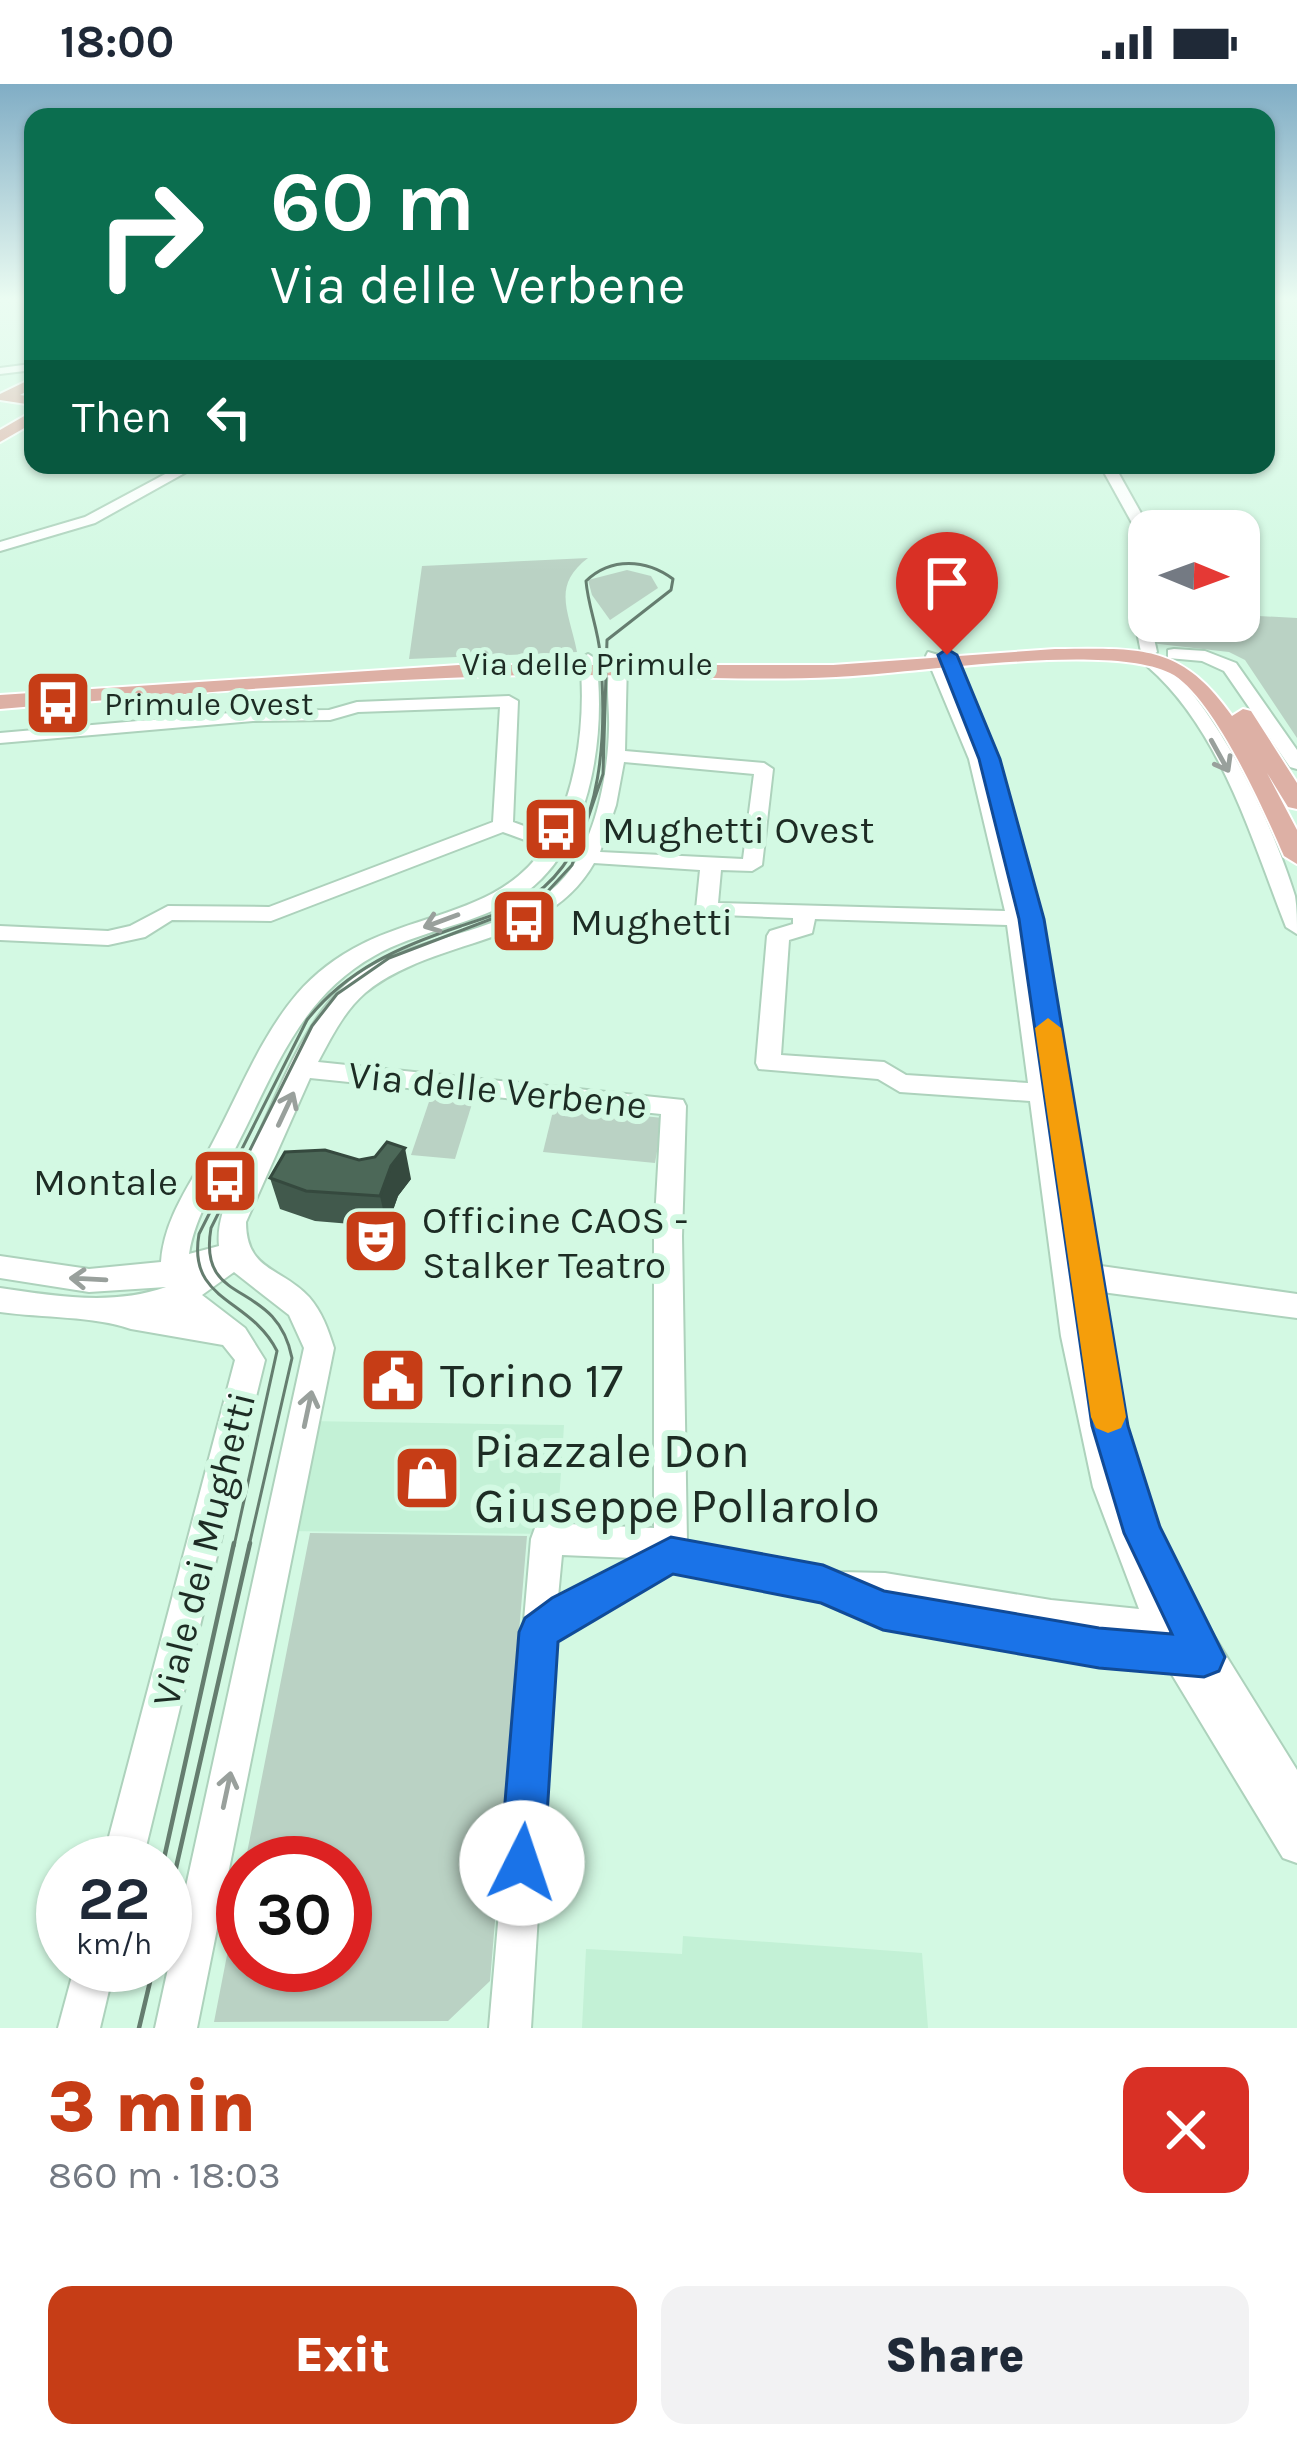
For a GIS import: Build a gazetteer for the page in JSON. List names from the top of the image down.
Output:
{
  "streets": {
    "main road": ["Via delle Primule"],
    "street": ["Via delle Verbene", "Viale dei Mughetti"]
  },
  "places": {
    "bus stop": [
      "Primule Ovest",
      "Mughetti Ovest",
      "Mughetti",
      "Montale"
    ],
    "theatre": ["Officine CAOS - Stalker Teatro"],
    "public building": ["Torino 17"],
    "shop": ["Piazzale Don Giuseppe Pollarolo"]
  },
  "north": "right",
  "page": {
    "status": "18:00",
    "turn": ["60 m", "Via delle Verbene"],
    "then": "Then",
    "speed": "22 km/h",
    "limit": "30",
    "heading": ["3 min", "860 m · 18:03"],
    "buttons": ["Exit", "Share"]
  }
}
